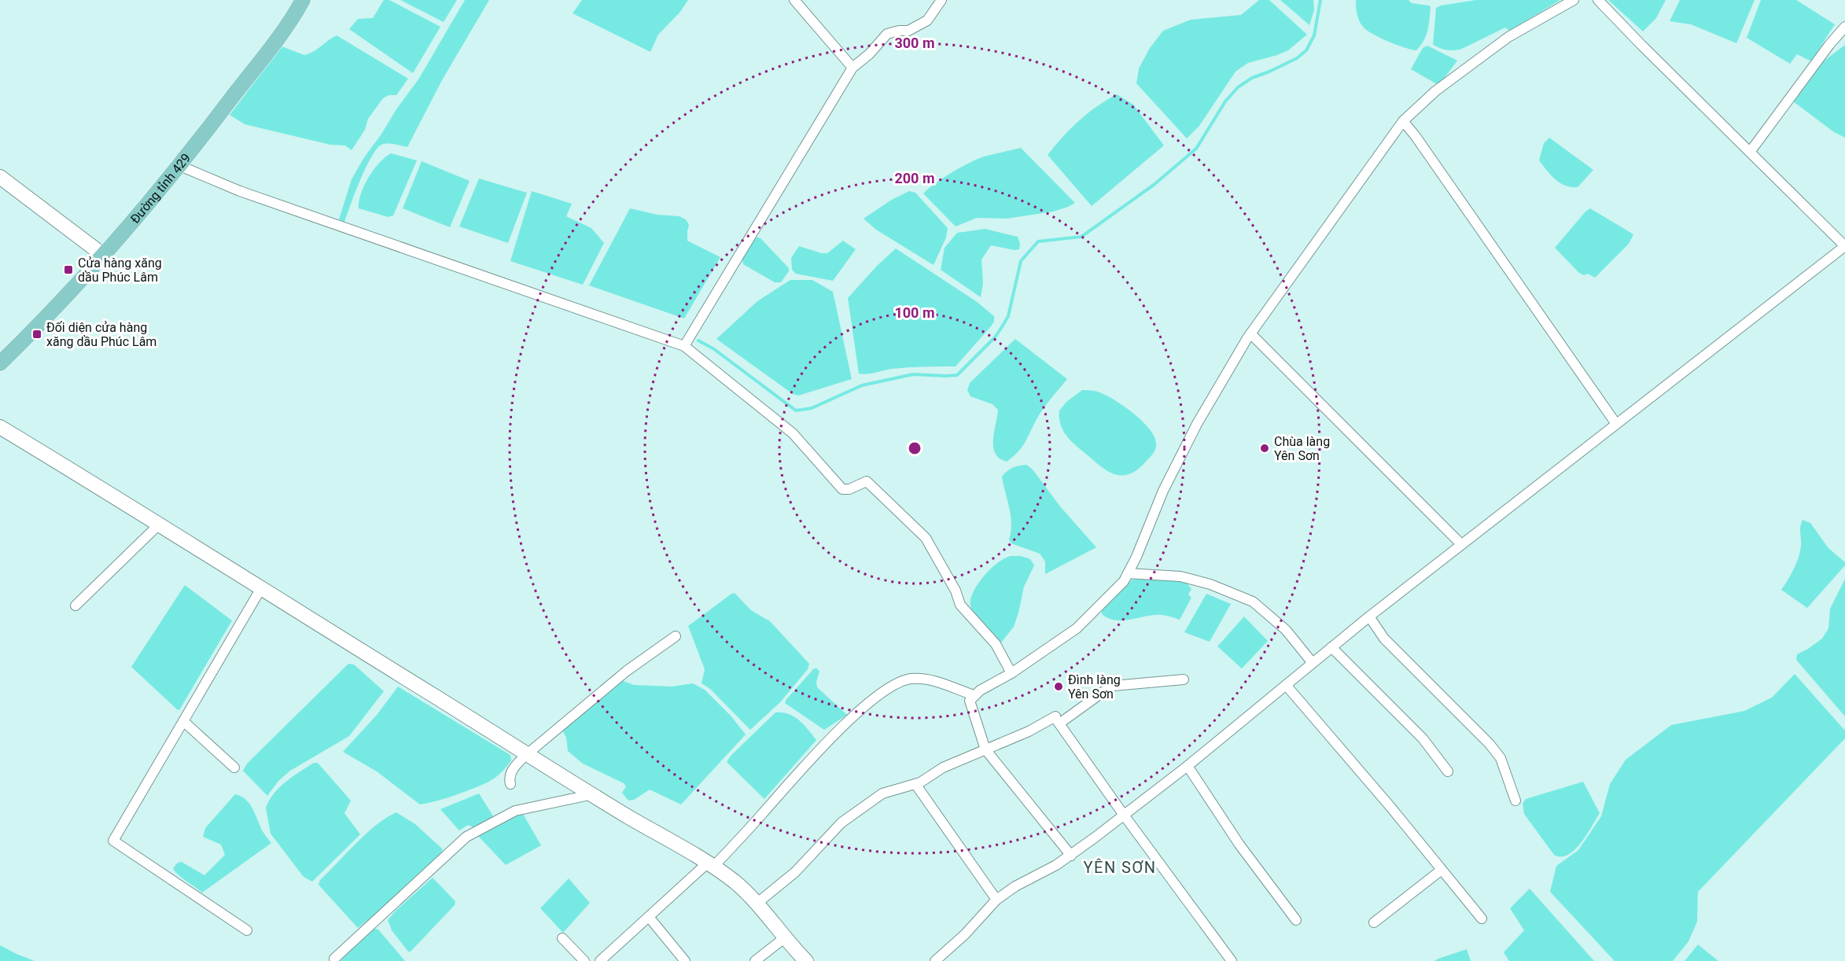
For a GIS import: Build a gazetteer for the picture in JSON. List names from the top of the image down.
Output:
{
  "streets": {
    "main road": ["Đường tỉnh 429"]
  },
  "districts": ["YÊN SƠN"],
  "places": {
    "transit": ["Cửa hàng xăng dầu Phúc Lâm", "Đối diện cửa hàng xăng dầu Phúc Lâm"],
    "other": ["Chùa làng Yên Sơn", "Đình làng Yên Sơn"]
  },
  "rings": ["300 m", "200 m", "100 m"]
}
